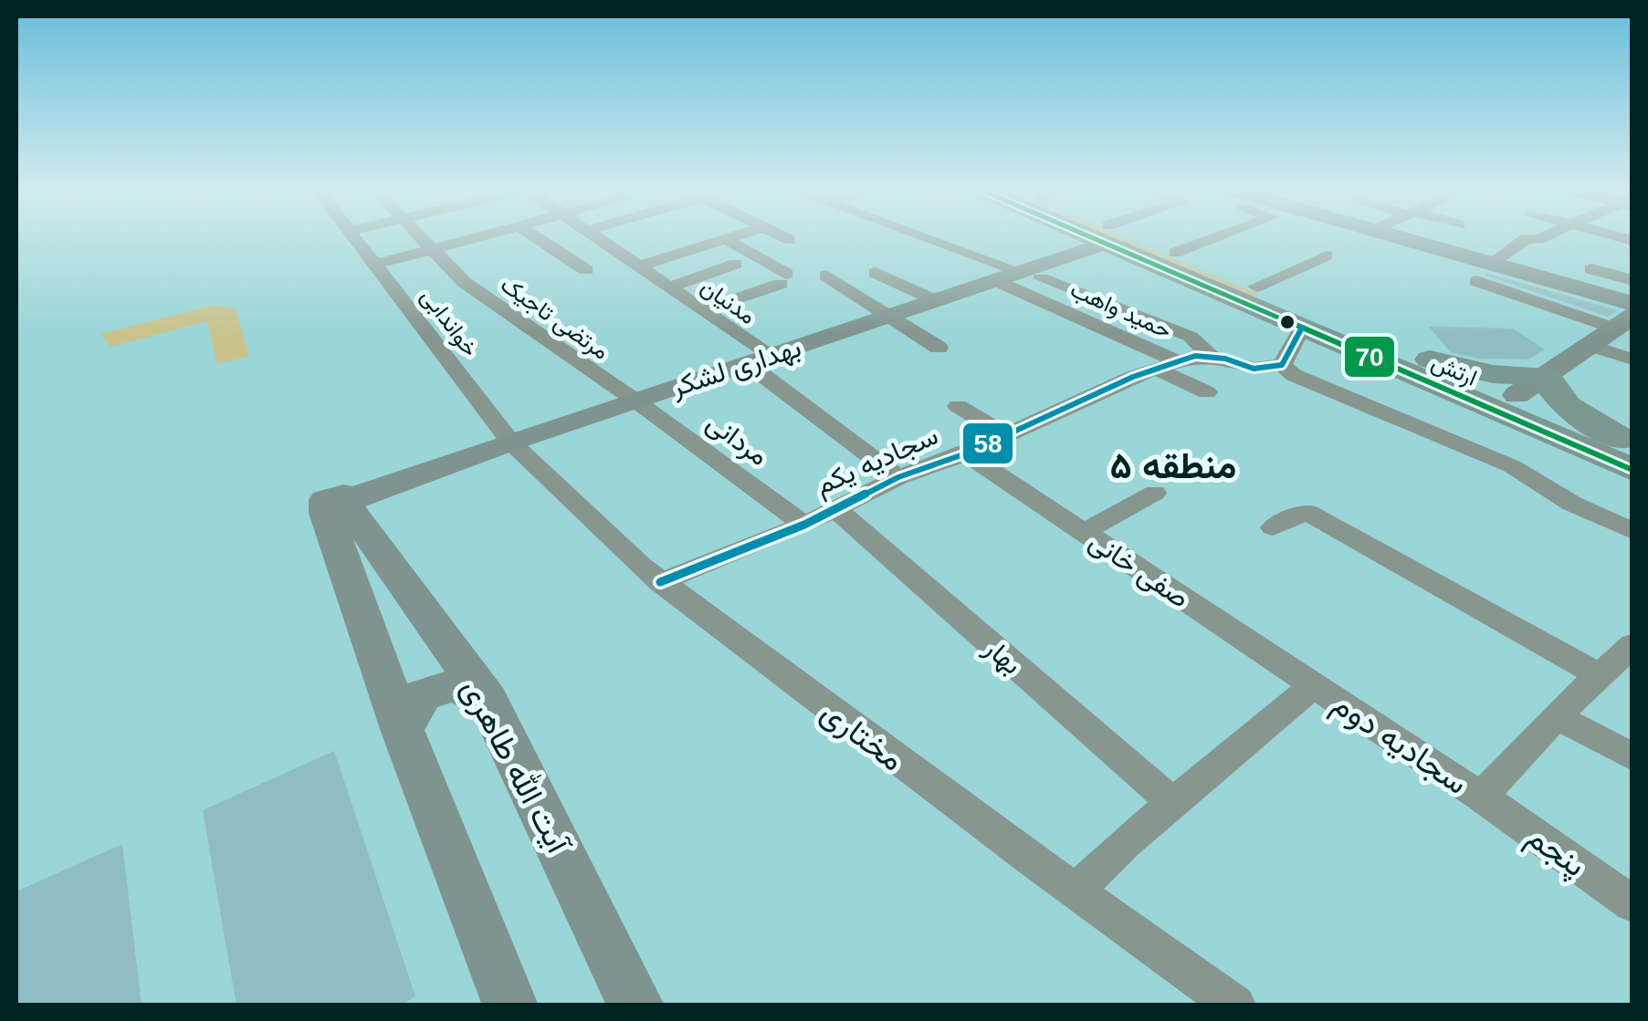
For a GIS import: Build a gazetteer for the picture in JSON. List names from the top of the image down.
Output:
{
  "streets": {
    "main road": ["ارتش"],
    "street": [
      "مدنیان",
      "حمید واهب",
      "مرتضی تاجیک",
      "خواندابی",
      "بهداری لشکر",
      "مردانی",
      "سجادیه یکم",
      "صفی خانی",
      "بهار",
      "مختاری",
      "سجادیه دوم",
      "آیت الله طاهری",
      "پنجم"
    ]
  },
  "crossings": [
    ["مدنیان", "بهداری لشکر"],
    ["مدنیان", "سجادیه یکم"],
    ["حمید واهب", "بهداری لشکر"],
    ["حمید واهب", "سجادیه یکم"],
    ["مرتضی تاجیک", "بهداری لشکر"],
    ["مرتضی تاجیک", "مردانی"],
    ["خواندابی", "بهداری لشکر"],
    ["خواندابی", "مختاری"],
    ["بهداری لشکر", "مردانی"],
    ["بهداری لشکر", "مختاری"],
    ["بهداری لشکر", "آیت الله طاهری"],
    ["مردانی", "سجادیه یکم"],
    ["سجادیه یکم", "صفی خانی"],
    ["سجادیه یکم", "بهار"],
    ["سجادیه یکم", "مختاری"],
    ["صفی خانی", "سجادیه دوم"],
    ["بهار", "سجادیه دوم"],
    ["مختاری", "سجادیه دوم"],
    ["سجادیه دوم", "پنجم"]
  ],
  "districts": ["منطقه ۵"],
  "lines": ["transit line 70", "transit line 58"]
}
